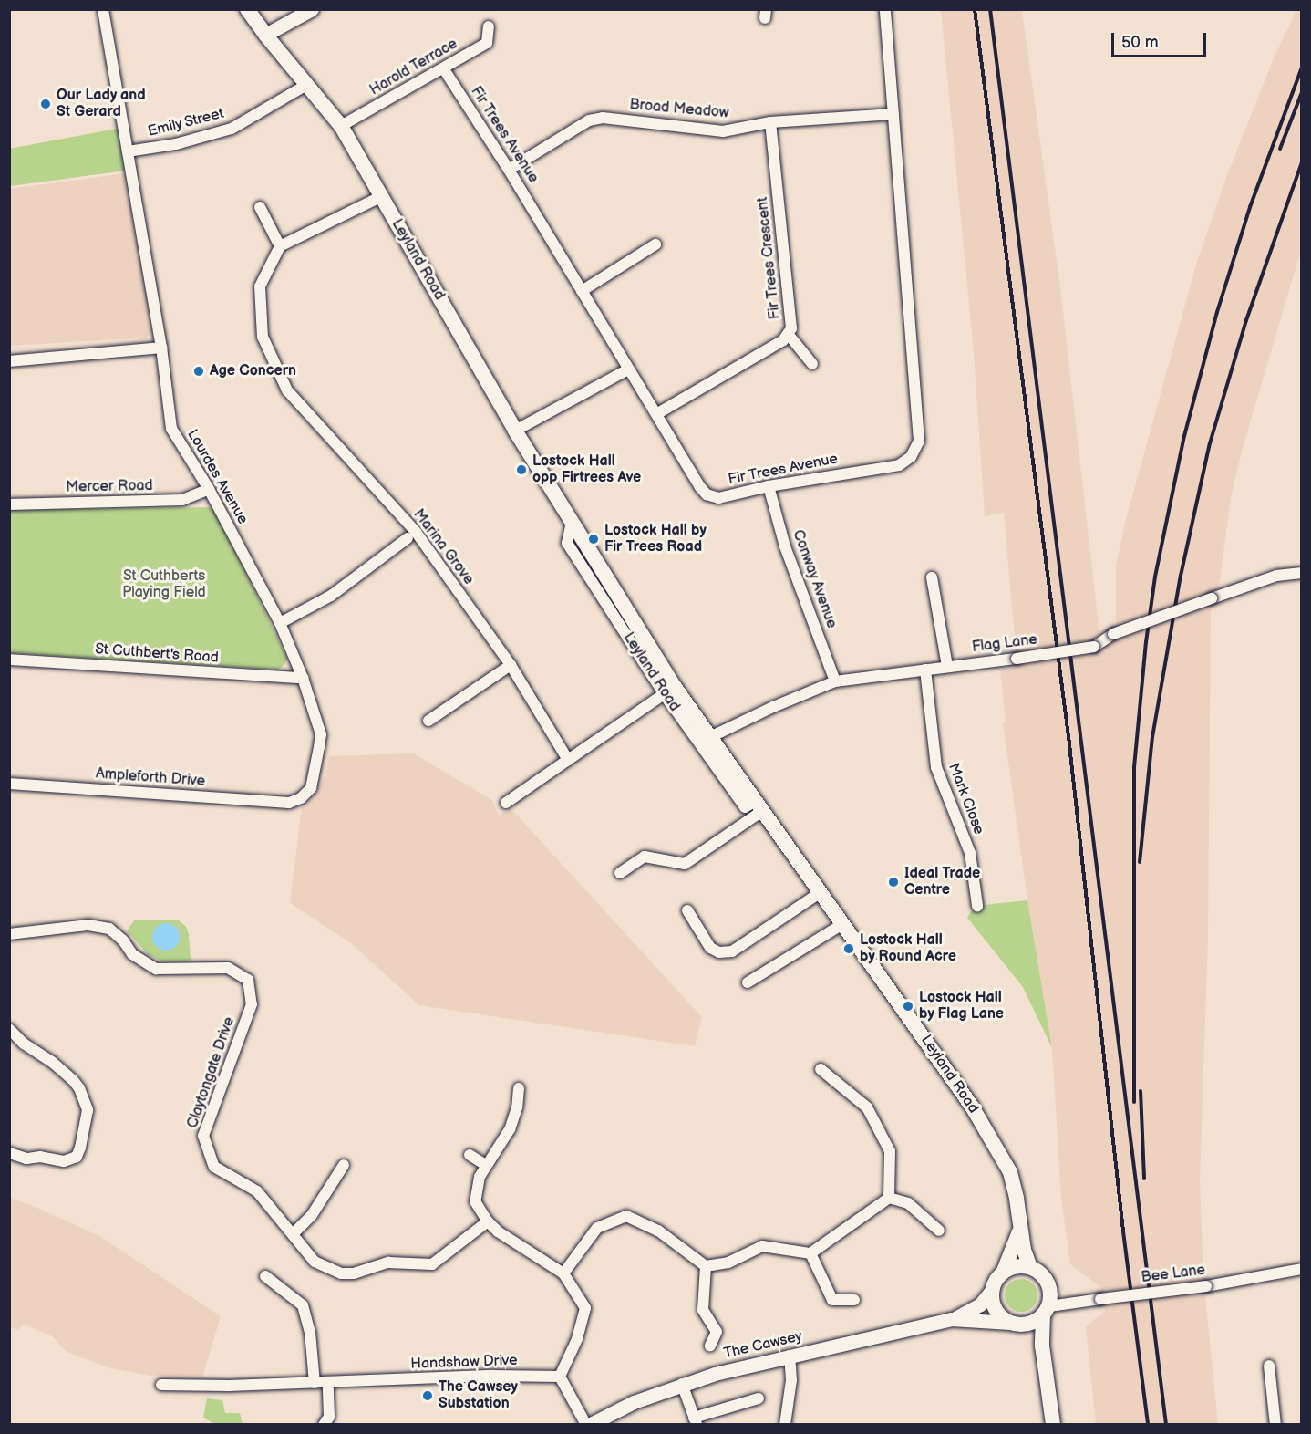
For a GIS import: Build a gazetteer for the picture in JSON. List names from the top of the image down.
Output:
{
  "streets": {
    "main road": ["Leyland Road"],
    "street": [
      "Harold Terrace",
      "Broad Meadow",
      "Emily Street",
      "Fir Trees Avenue",
      "Fir Trees Crescent",
      "Lourdes Avenue",
      "Mercer Road",
      "Marina Grove",
      "Conway Avenue",
      "Flag Lane",
      "St Cuthbert's Road",
      "Ampleforth Drive",
      "Mark Close",
      "Claytongate Drive",
      "Bee Lane",
      "The Cawsey",
      "Handshaw Drive"
    ]
  },
  "crossings": [
    ["Harold Terrace", "Fir Trees Avenue"],
    ["Harold Terrace", "Leyland Road"],
    ["Broad Meadow", "Fir Trees Avenue"],
    ["Broad Meadow", "Fir Trees Crescent"],
    ["Emily Street", "Leyland Road"],
    ["Emily Street", "Lourdes Avenue"],
    ["Fir Trees Avenue", "Fir Trees Crescent"],
    ["Fir Trees Avenue", "Conway Avenue"],
    ["Leyland Road", "Flag Lane"],
    ["Leyland Road", "Bee Lane"],
    ["Leyland Road", "The Cawsey"],
    ["Lourdes Avenue", "Mercer Road"],
    ["Lourdes Avenue", "St Cuthbert's Road"],
    ["Lourdes Avenue", "Ampleforth Drive"],
    ["Conway Avenue", "Flag Lane"],
    ["Flag Lane", "Mark Close"],
    ["Bee Lane", "The Cawsey"]
  ],
  "parks": ["St Cuthberts Playing Field"],
  "places": [
    "Our Lady and St Gerard",
    "Age Concern",
    "Lostock Hall opp Firtrees Ave",
    "Lostock Hall by Fir Trees Road",
    "Ideal Trade Centre",
    "Lostock Hall by Round Acre",
    "Lostock Hall by Flag Lane",
    "The Cawsey Substation"
  ],
  "scale_bar": "50 m"
}
